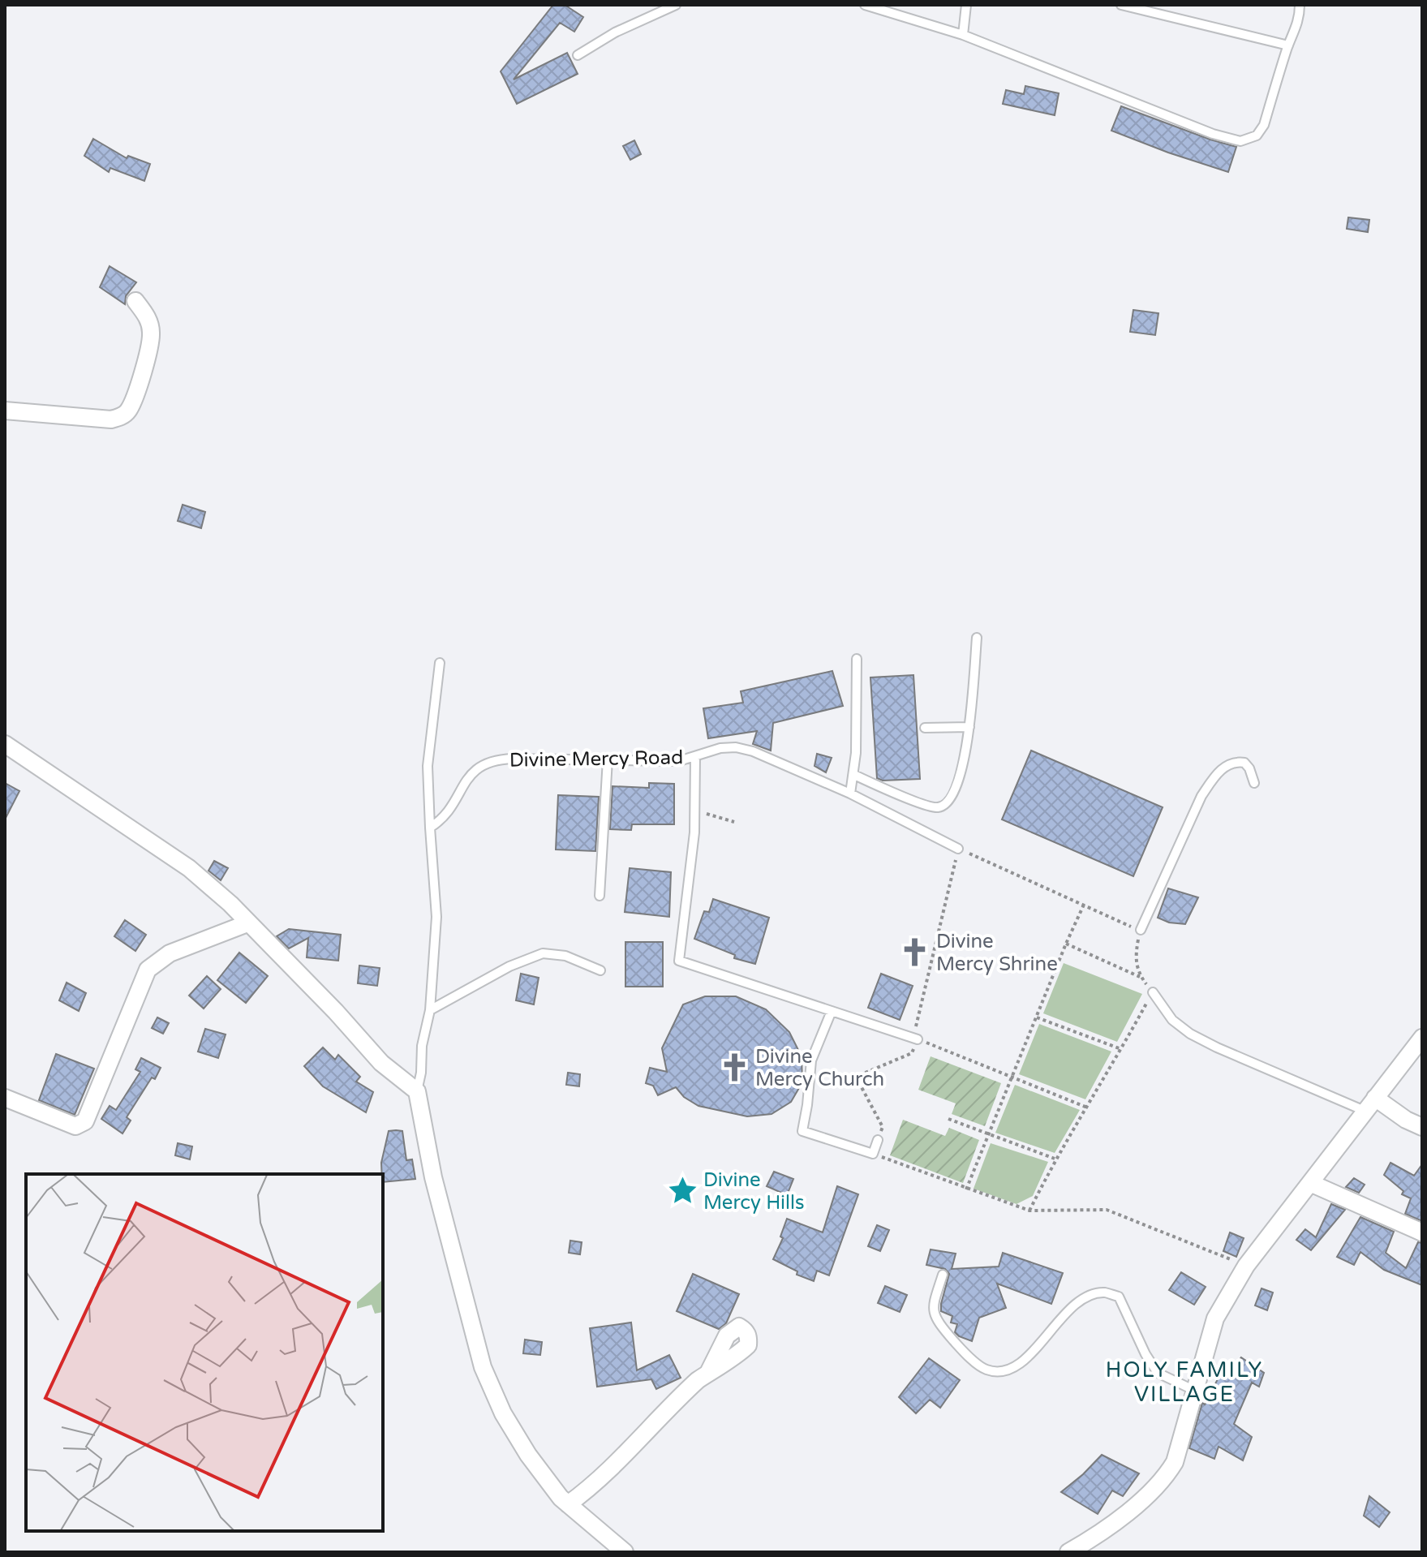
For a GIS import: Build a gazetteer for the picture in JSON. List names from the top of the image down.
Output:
{
  "streets": {
    "lane": ["Divine Mercy Road"]
  },
  "districts": ["HOLY FAMILY VILLAGE"],
  "places": {
    "church": ["Divine Mercy Shrine", "Divine Mercy Church"],
    "place": ["Divine Mercy Hills"]
  }
}
